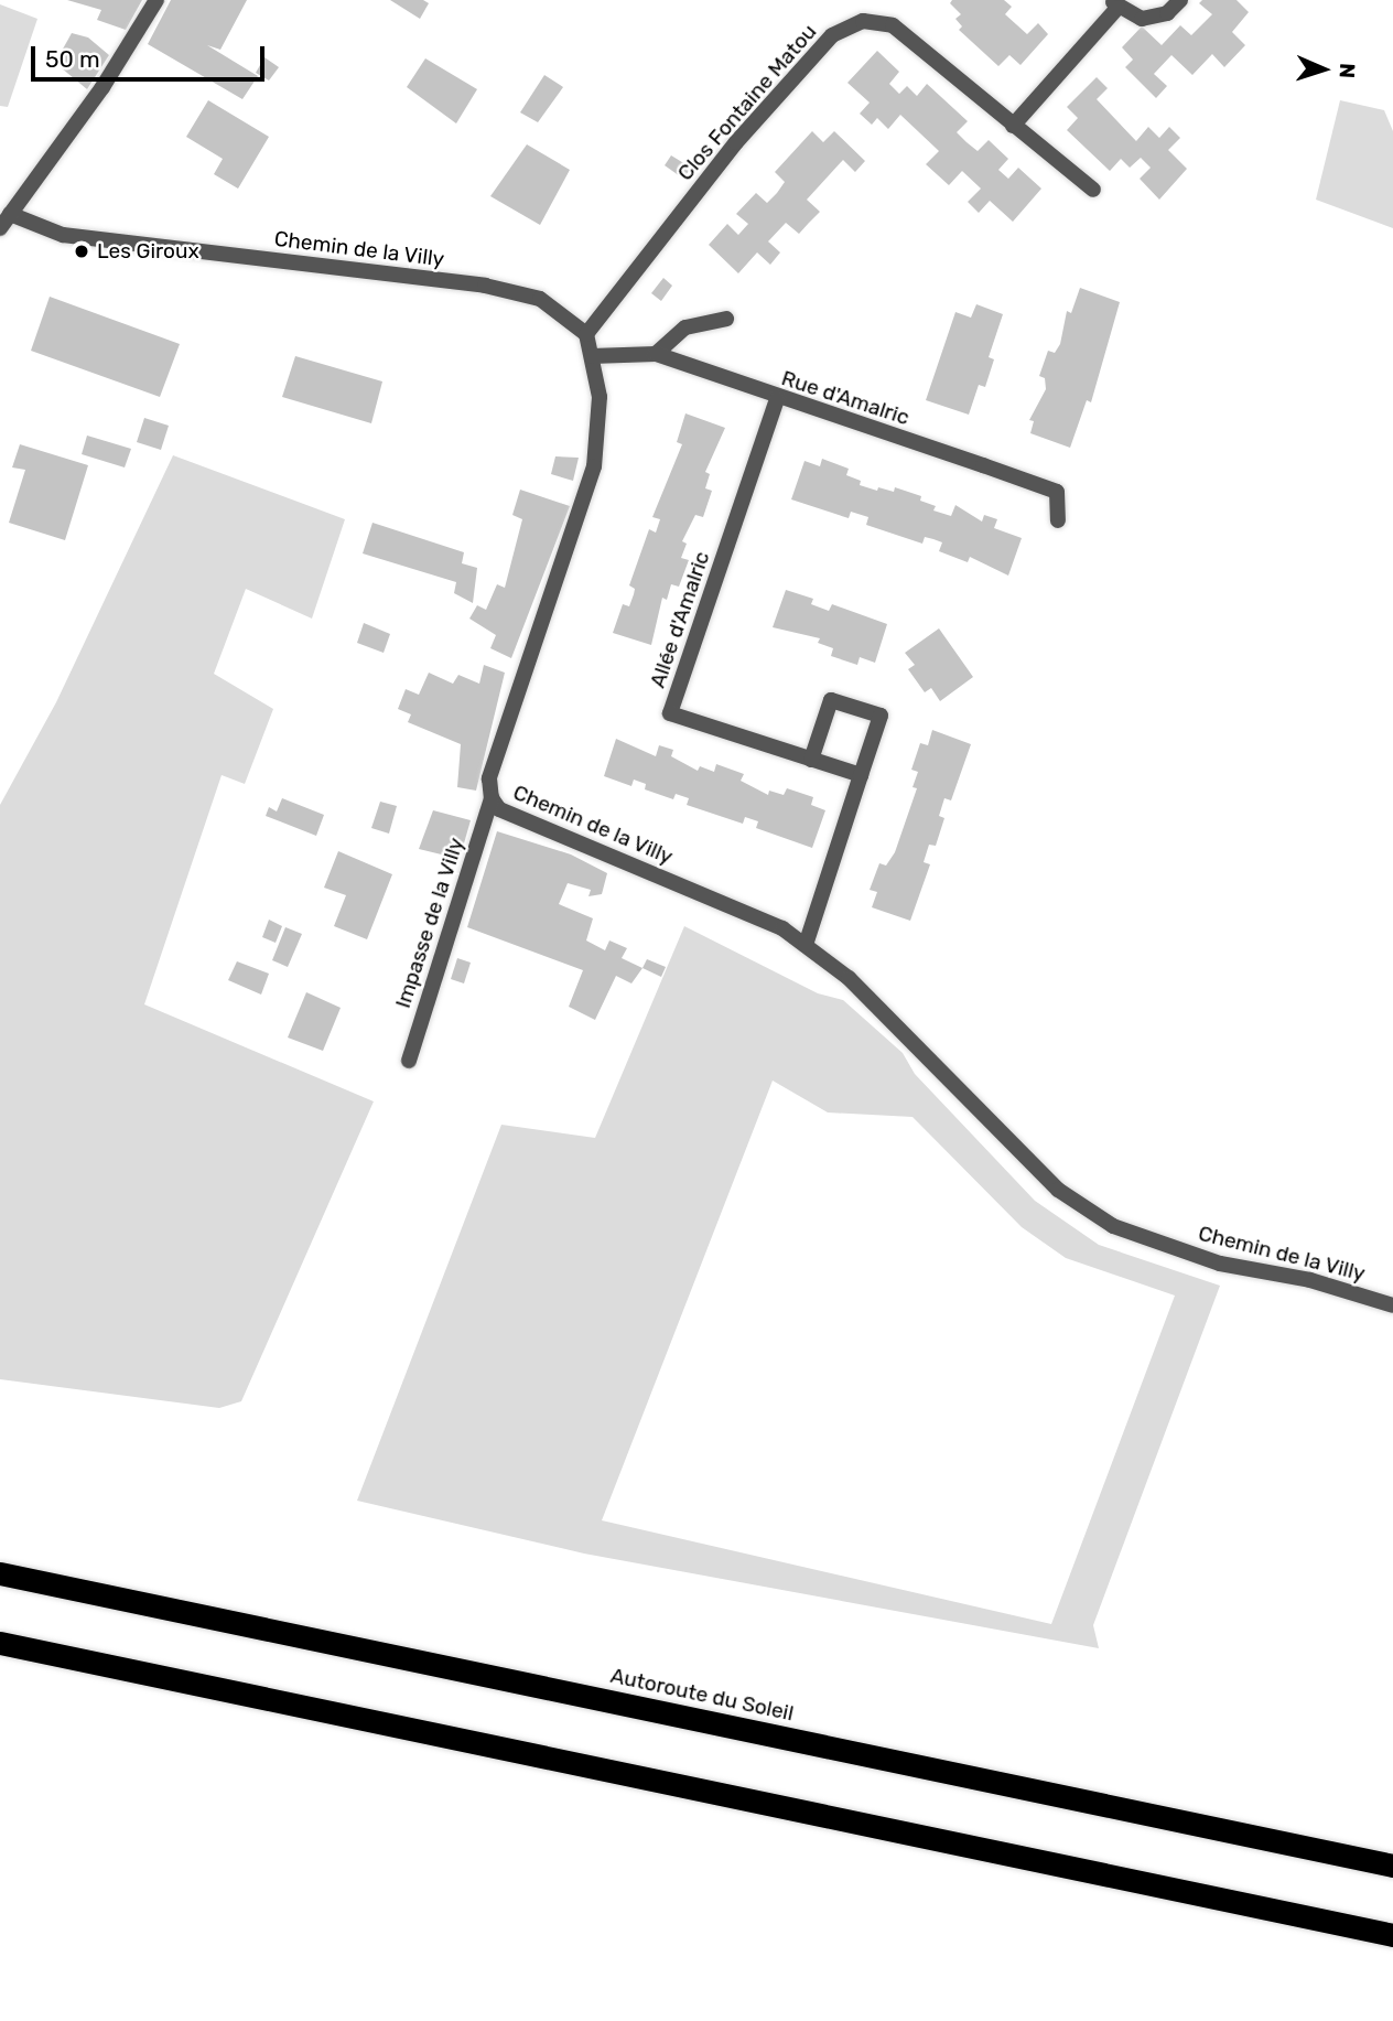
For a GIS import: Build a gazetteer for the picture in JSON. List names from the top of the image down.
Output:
{
  "streets": {
    "highway": ["Autoroute du Soleil"],
    "street": [
      "Clos Fontaine Matou",
      "Chemin de la Villy",
      "Rue d'Amalric",
      "Allée d'Amalric",
      "Impasse de la Villy"
    ]
  },
  "crossings": [
    ["Clos Fontaine Matou", "Chemin de la Villy"],
    ["Chemin de la Villy", "Rue d'Amalric"],
    ["Chemin de la Villy", "Impasse de la Villy"],
    ["Rue d'Amalric", "Allée d'Amalric"]
  ],
  "places": ["Les Giroux"],
  "scale_bar": "50 m",
  "north": "right"
}
